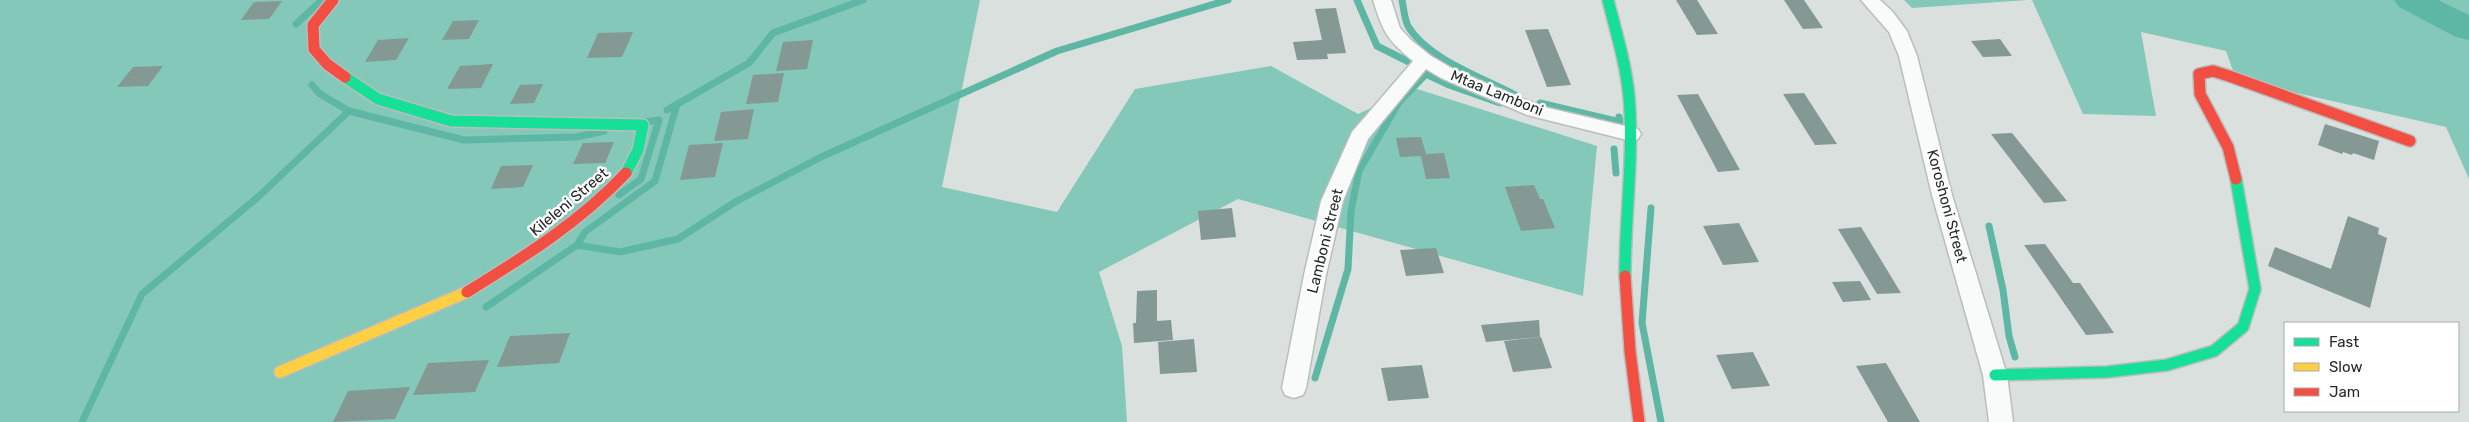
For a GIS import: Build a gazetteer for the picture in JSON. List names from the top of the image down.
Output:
{
  "streets": {
    "street": [
      "Mtaa Lamboni",
      "Kileleni Street",
      "Koroshoni Street",
      "Lamboni Street"
    ]
  },
  "crossings": [
    ["Mtaa Lamboni", "Lamboni Street"]
  ],
  "legend": ["Fast", "Slow", "Jam"]
}
